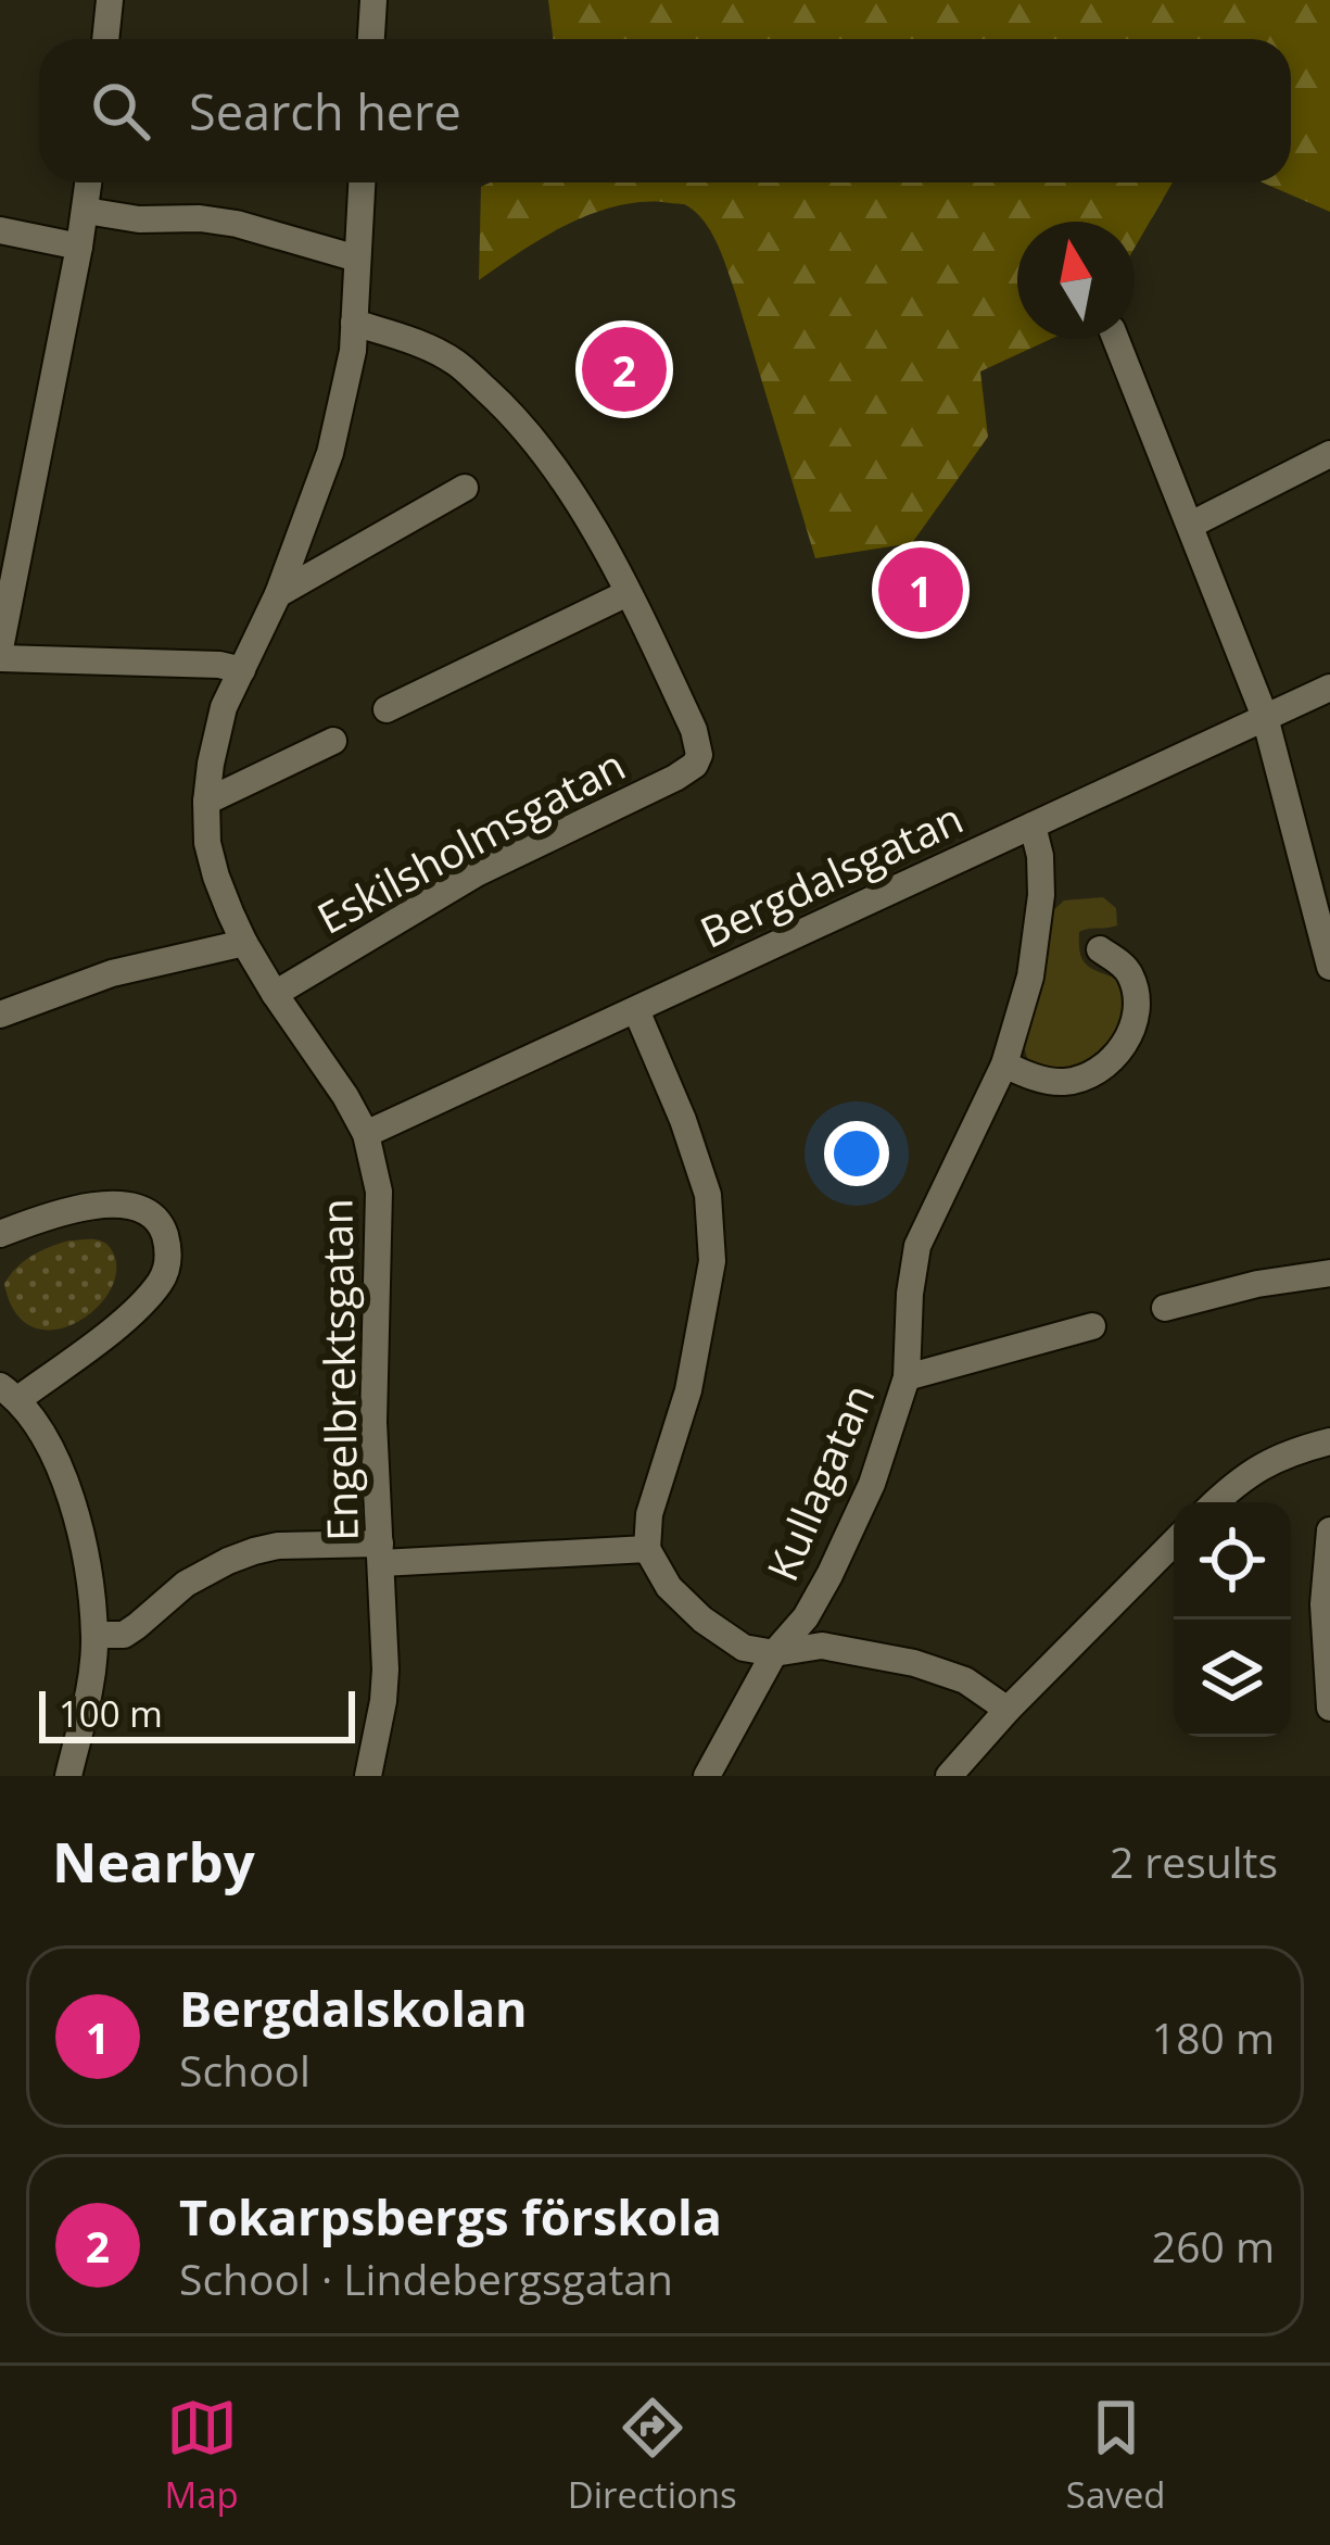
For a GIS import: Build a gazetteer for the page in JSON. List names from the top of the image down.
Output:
{
  "streets": {
    "street": [
      "Eskilsholmsgatan",
      "Bergdalsgatan",
      "Engelbrektsgatan",
      "Kullagatan"
    ]
  },
  "crossings": [
    ["Eskilsholmsgatan", "Engelbrektsgatan"],
    ["Bergdalsgatan", "Engelbrektsgatan"],
    ["Bergdalsgatan", "Kullagatan"]
  ],
  "scale_bar": "100 m",
  "north": "top",
  "page": {
    "search": "Search here",
    "pins": ["2", "1"],
    "scale": "100 m",
    "heading": ["Nearby", "2 results"],
    "list": [
      {
        "mark": "1",
        "name": "Bergdalskolan",
        "note": "School",
        "value": "180 m"
      },
      {
        "mark": "2",
        "name": "Tokarpsbergs förskola",
        "note": "School · Lindebergsgatan",
        "value": "260 m"
      }
    ],
    "nav": ["Map", "Directions", "Saved"]
  }
}
